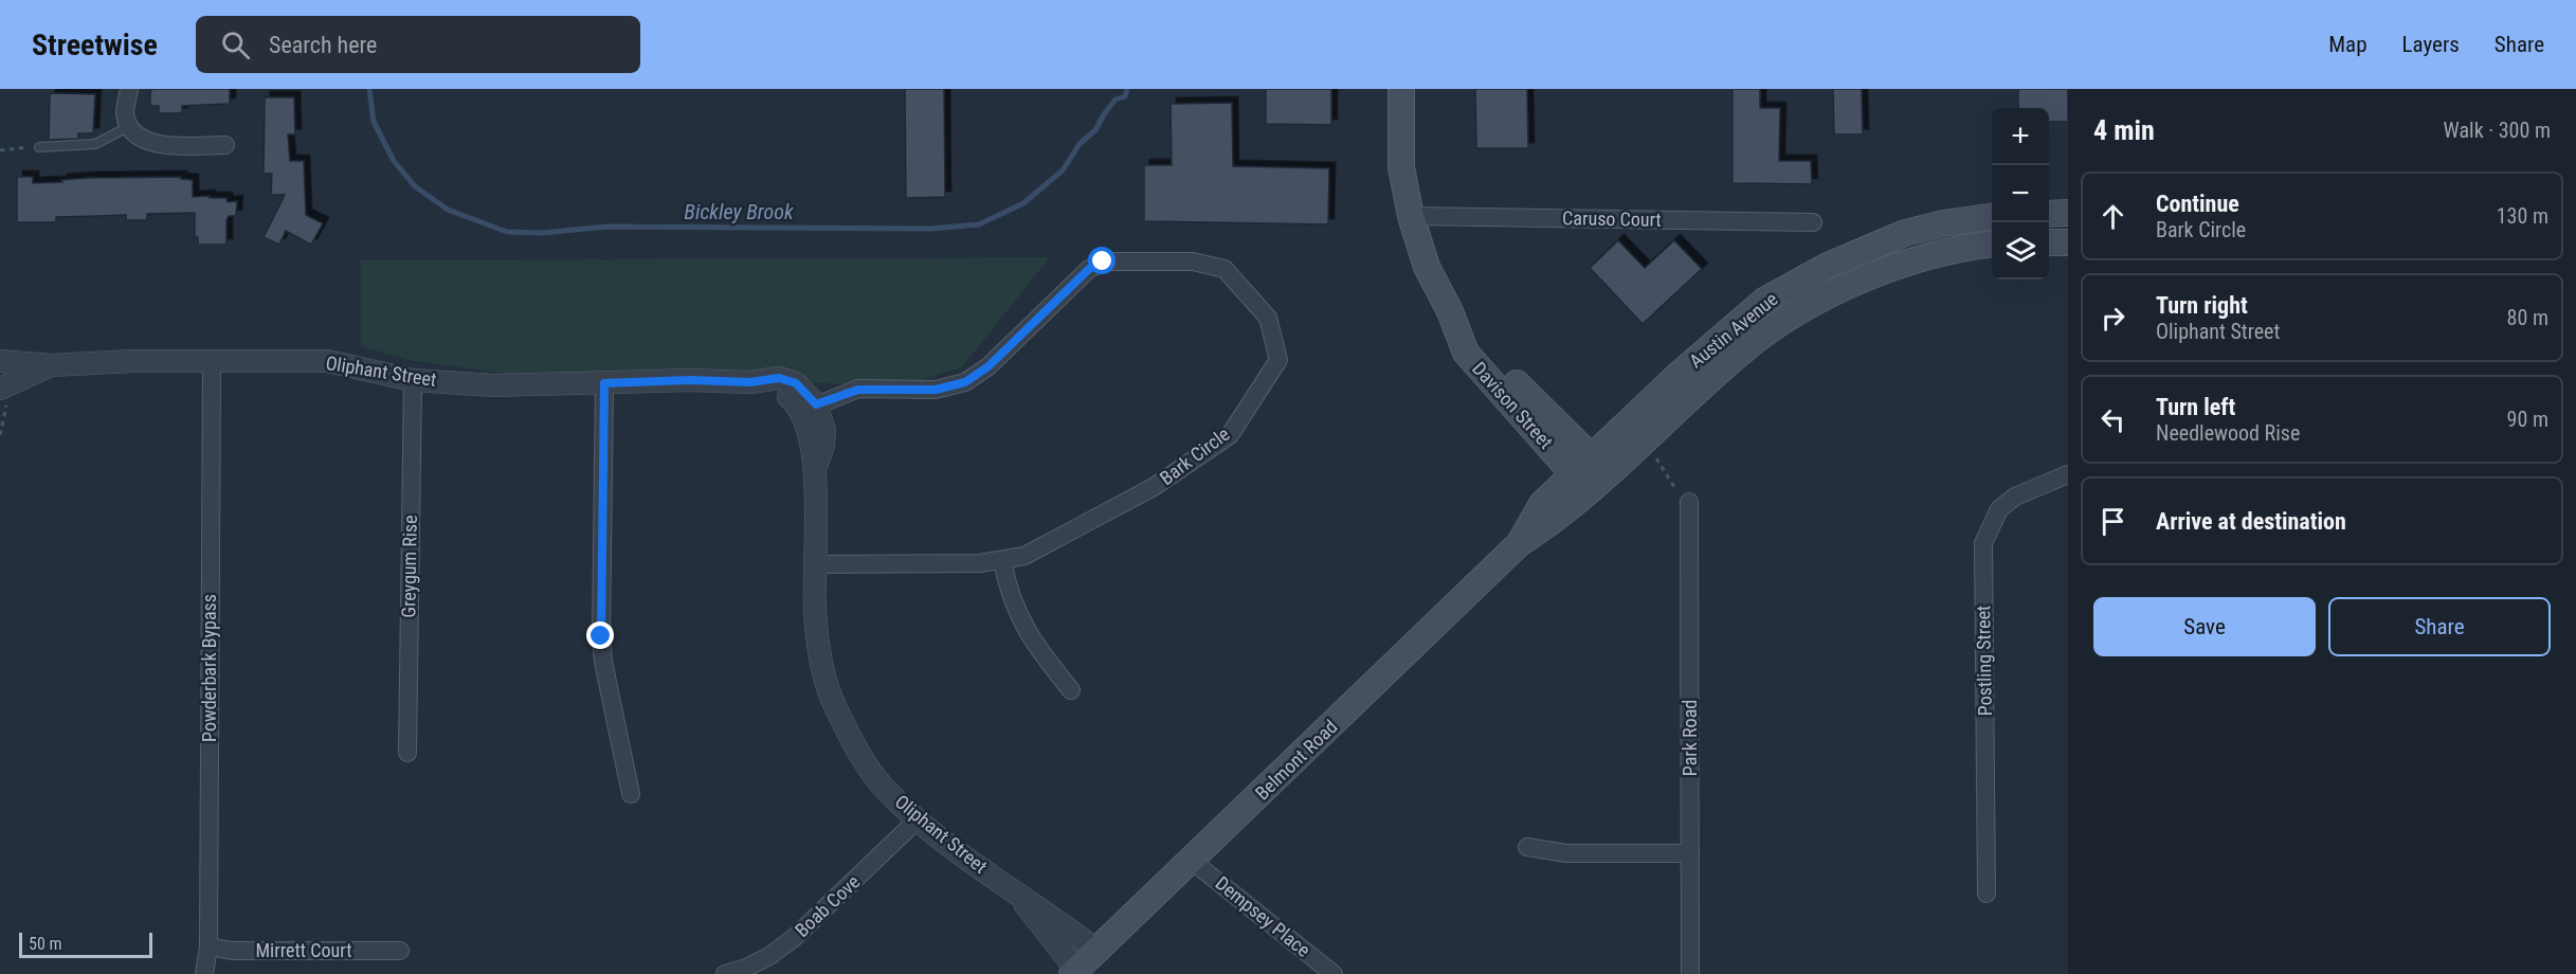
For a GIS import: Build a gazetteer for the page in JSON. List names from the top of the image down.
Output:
{
  "streets": {
    "main road": ["Austin Avenue", "Davison Street", "Belmont Road"],
    "street": [
      "Caruso Court",
      "Oliphant Street",
      "Bark Circle",
      "Greygum Rise",
      "Postling Street",
      "Powderbark Bypass",
      "Park Road",
      "Boab Cove",
      "Dempsey Place",
      "Mirrett Court"
    ]
  },
  "crossings": [
    ["Caruso Court", "Davison Street"],
    ["Austin Avenue", "Davison Street"],
    ["Austin Avenue", "Belmont Road"],
    ["Oliphant Street", "Bark Circle"],
    ["Oliphant Street", "Greygum Rise"],
    ["Oliphant Street", "Powderbark Bypass"],
    ["Oliphant Street", "Belmont Road"],
    ["Oliphant Street", "Boab Cove"],
    ["Davison Street", "Belmont Road"],
    ["Powderbark Bypass", "Mirrett Court"],
    ["Belmont Road", "Dempsey Place"]
  ],
  "water": ["Bickley Brook"],
  "scale_bar": "50 m",
  "page": {
    "header": "Streetwise",
    "search": "Search here",
    "nav": ["Map", "Layers", "Share"],
    "heading": ["4 min", "Walk · 300 m"],
    "map_buttons": ["+", "−"],
    "list": [
      ["Continue", "Bark Circle", "130 m"],
      ["Turn right", "Oliphant Street", "80 m"],
      ["Turn left", "Needlewood Rise", "90 m"],
      "Arrive at destination"
    ],
    "buttons": ["Save", "Share"],
    "scale": "50 m"
  }
}
